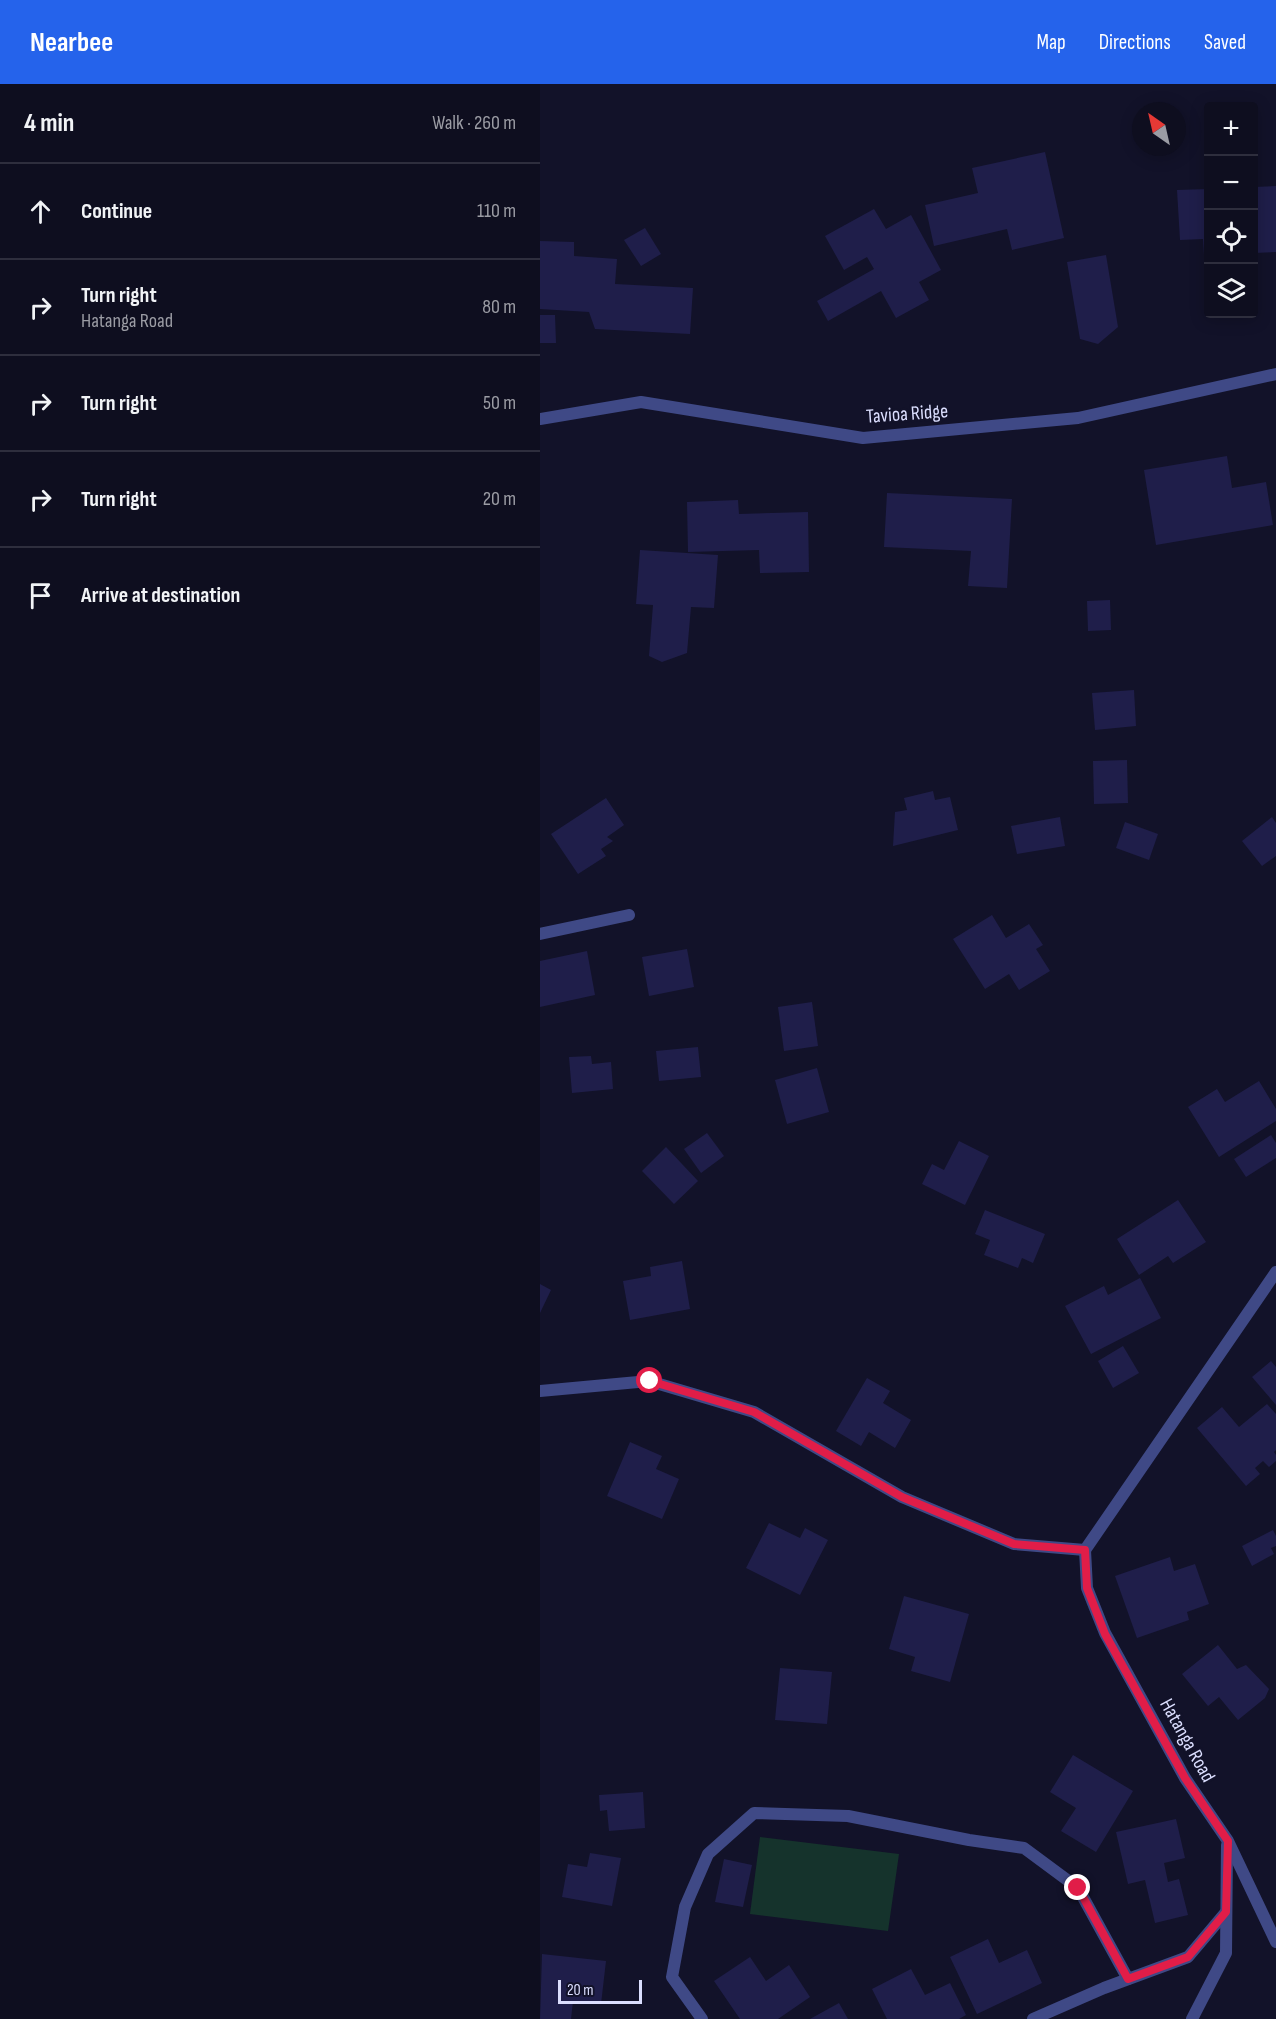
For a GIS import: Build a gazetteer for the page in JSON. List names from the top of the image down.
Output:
{
  "streets": {
    "street": ["Tavioa Ridge", "Hatanga Road"]
  },
  "scale_bar": "20 m",
  "north": "top left",
  "page": {
    "header": "Nearbee",
    "nav": ["Map", "Directions", "Saved"],
    "heading": ["4 min", "Walk · 260 m"],
    "map_buttons": ["+", "−"],
    "list": [
      ["Continue", "110 m"],
      ["Turn right", "Hatanga Road", "80 m"],
      ["Turn right", "50 m"],
      ["Turn right", "20 m"],
      "Arrive at destination"
    ],
    "scale": "20 m"
  }
}
